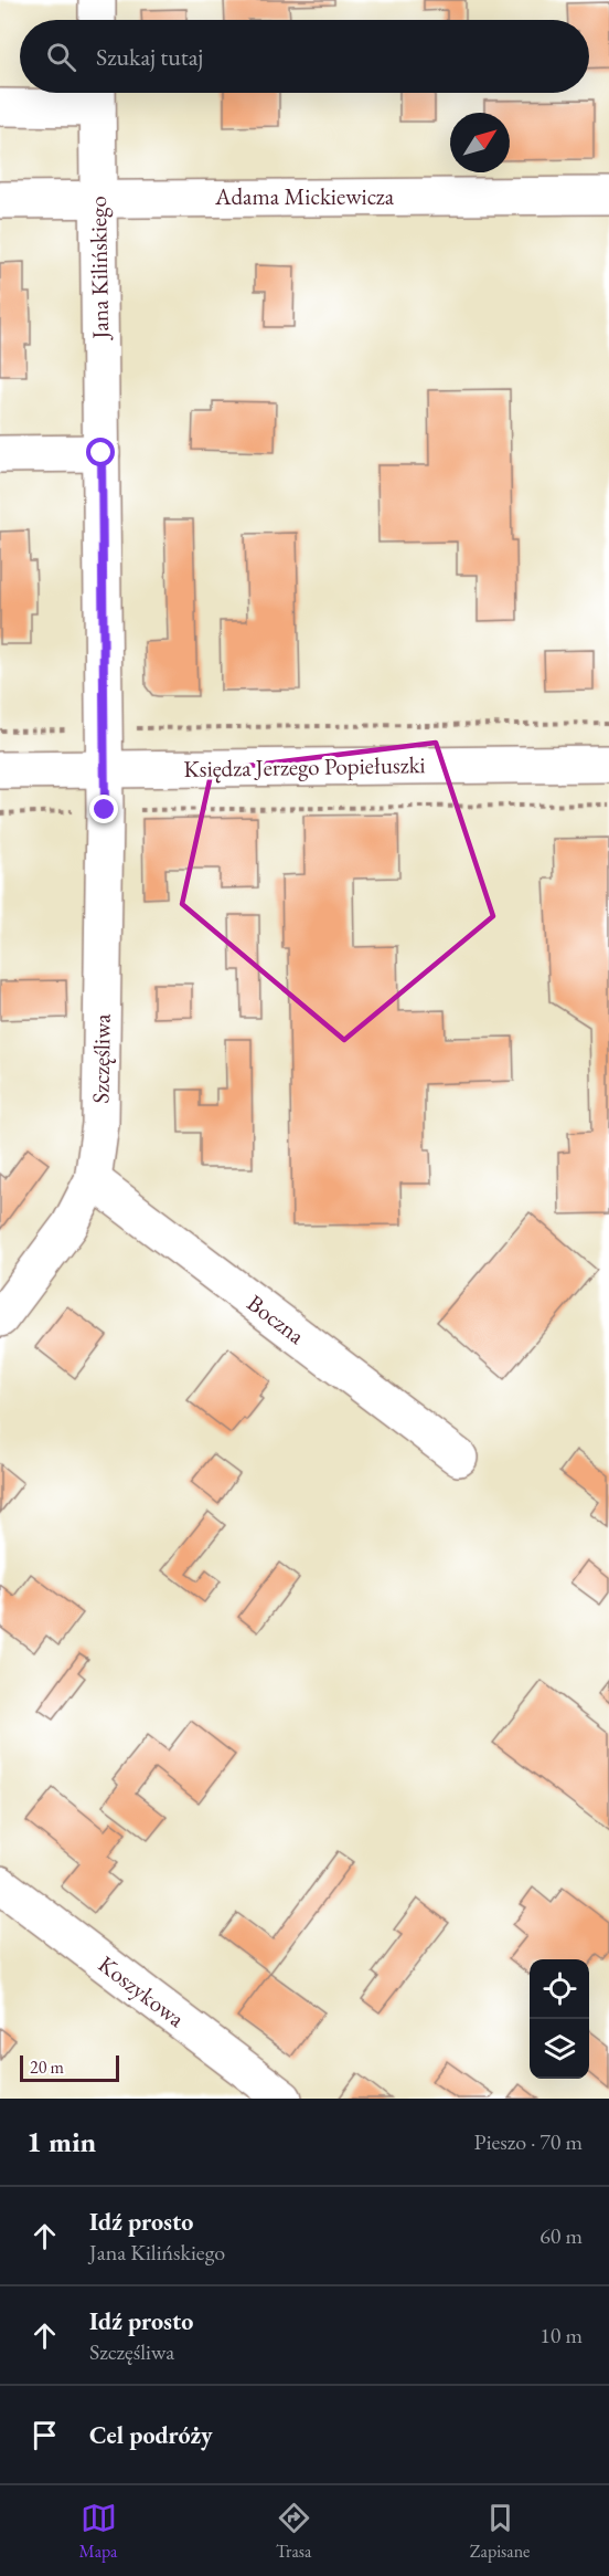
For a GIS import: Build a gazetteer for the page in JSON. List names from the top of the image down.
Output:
{
  "streets": {
    "street": [
      "Adama Mickiewicza",
      "Jana Kilińskiego",
      "Księdza Jerzego Popiełuszki",
      "Szczęśliwa",
      "Boczna",
      "Koszykowa"
    ]
  },
  "crossings": [
    ["Adama Mickiewicza", "Jana Kilińskiego"],
    ["Jana Kilińskiego", "Księdza Jerzego Popiełuszki"],
    ["Jana Kilińskiego", "Szczęśliwa"],
    ["Księdza Jerzego Popiełuszki", "Szczęśliwa"],
    ["Szczęśliwa", "Boczna"]
  ],
  "scale_bar": "20 m",
  "north": "top right",
  "page": {
    "search": "Szukaj tutaj",
    "scale": "20 m",
    "heading": ["1 min", "Pieszo · 70 m"],
    "list": [
      ["Idź prosto", "Jana Kilińskiego", "60 m"],
      ["Idź prosto", "Szczęśliwa", "10 m"],
      "Cel podróży"
    ],
    "nav": ["Mapa", "Trasa", "Zapisane"]
  }
}
